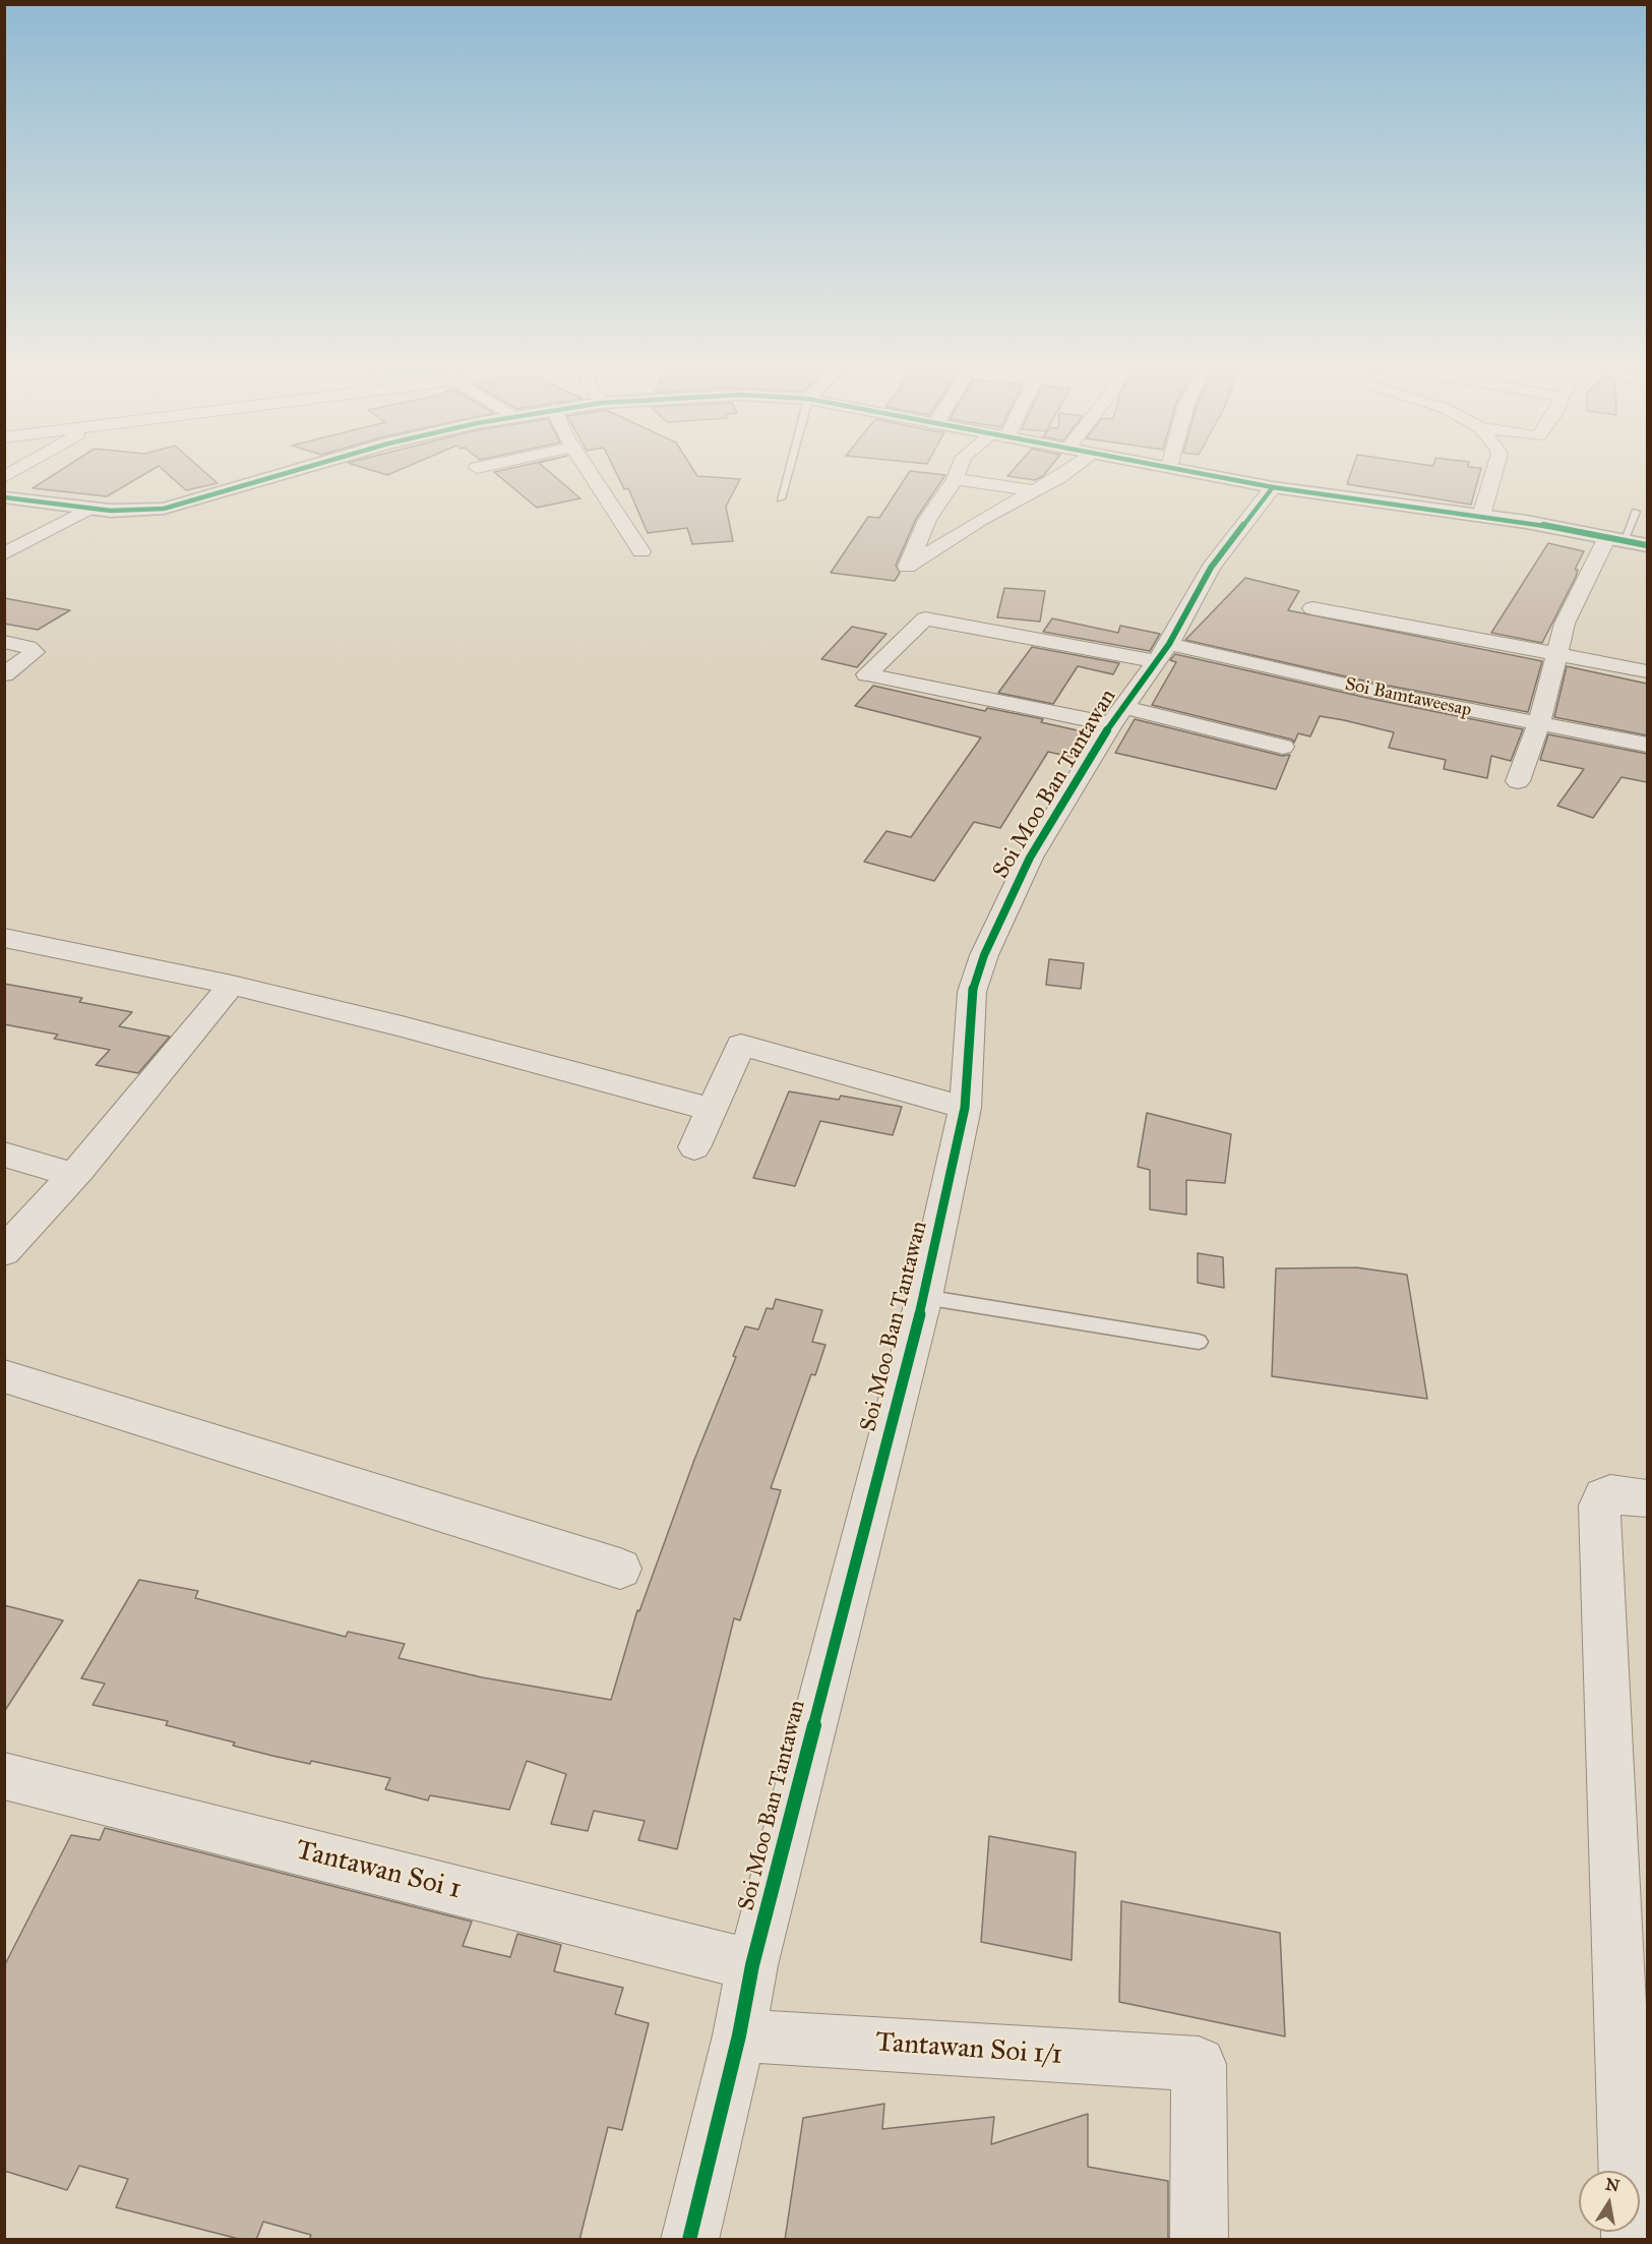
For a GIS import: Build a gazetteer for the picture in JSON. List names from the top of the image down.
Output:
{
  "streets": {
    "street": [
      "Soi Bamtaweesap",
      "Soi Moo Ban Tantawan",
      "Tantawan Soi 1",
      "Tantawan Soi 1/1"
    ]
  },
  "crossings": [
    ["Soi Bamtaweesap", "Soi Moo Ban Tantawan"],
    ["Soi Moo Ban Tantawan", "Tantawan Soi 1"],
    ["Soi Moo Ban Tantawan", "Tantawan Soi 1/1"]
  ],
  "north": "top"
}
